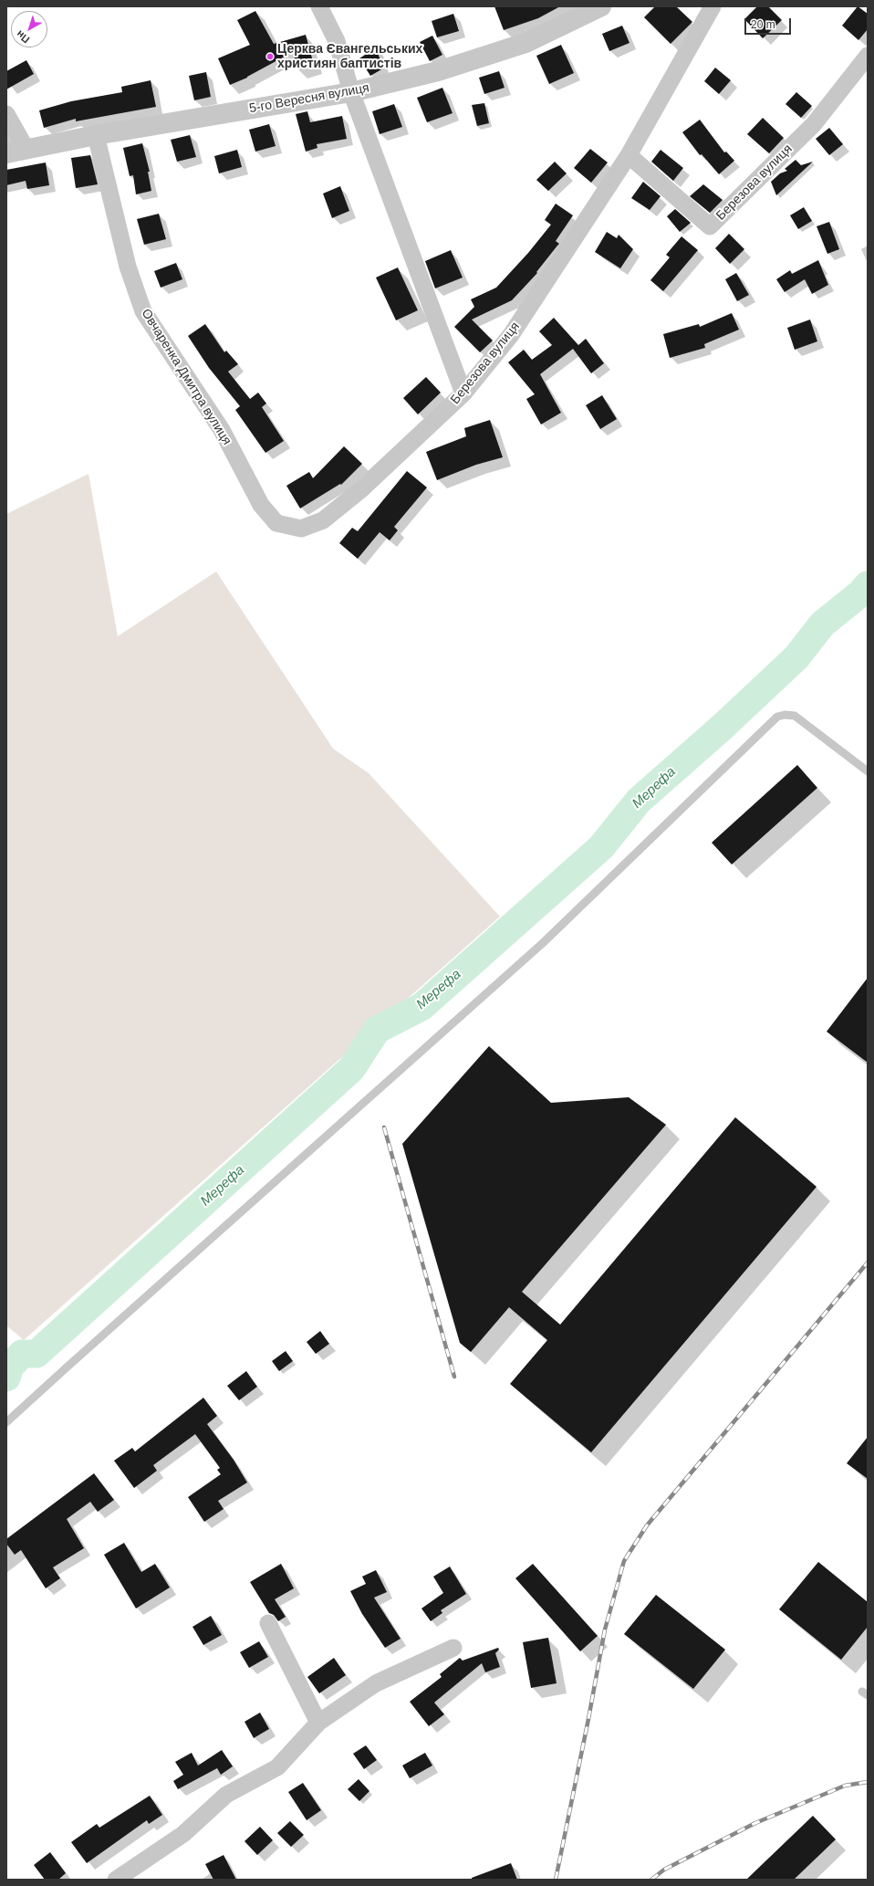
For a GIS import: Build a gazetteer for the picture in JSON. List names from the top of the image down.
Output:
{
  "streets": {
    "street": ["5-го Вересня вулиця", "Березова вулиця", "Овчаренка Дмитра вулиця"]
  },
  "crossings": [
    ["5-го Вересня вулиця", "Овчаренка Дмитра вулиця"],
    ["Березова вулиця", "Овчаренка Дмитра вулиця"]
  ],
  "water": ["Мерефа"],
  "places": ["Церква Євангельських християн баптистів"],
  "scale_bar": "20 m",
  "north": "bottom left"
}
